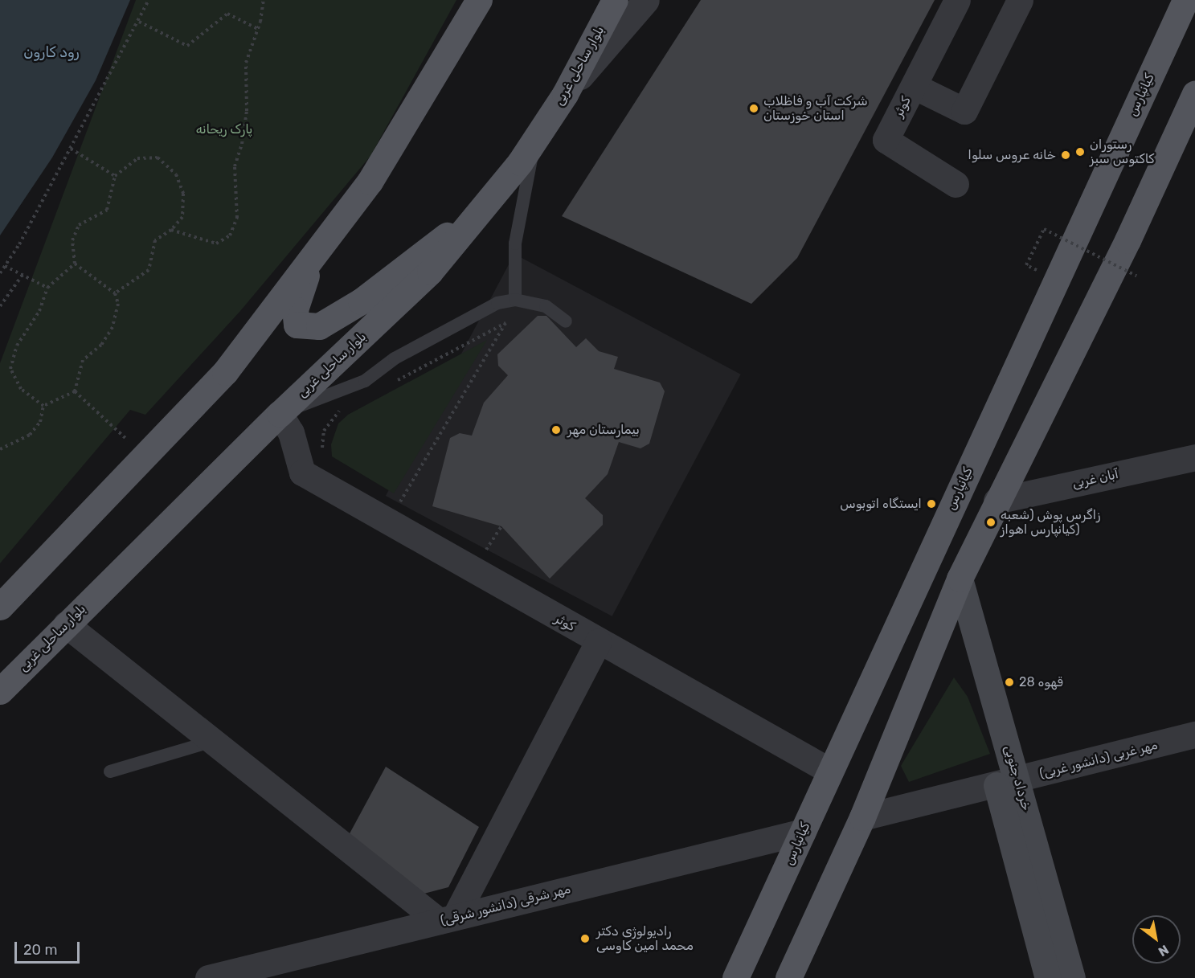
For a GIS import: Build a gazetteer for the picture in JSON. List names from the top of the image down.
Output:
{
  "streets": {
    "main road": ["بلوار ساحلی غربی", "کیانپارس"],
    "street": [
      "کوثر",
      "آبان غربی",
      "(دانشور غربی) مهر غربی",
      "خرداد جنوبی",
      "مهر شرقی (دانشور شرقی)"
    ]
  },
  "crossings": [
    ["بلوار ساحلی غربی", "کوثر"],
    ["کیانپارس", "کوثر"],
    ["کیانپارس", "مهر شرقی (دانشور شرقی)"],
    ["(دانشور غربی) مهر غربی", "خرداد جنوبی"]
  ],
  "water": ["رود کارون"],
  "parks": ["پارک ریحانه"],
  "places": [
    "شرکت آب و فاظلاب استان خوزستان",
    "رستوران کاکتوس سبز",
    "خانه عروس سلوا",
    "بیمارستان مهر",
    "ایستگاه اتوبوس",
    "زاگرس پوش (شعبه کیانپارس اهواز)",
    "قهوه 28",
    "رادیولوژی دکتر محمد امین کاوسی"
  ],
  "scale_bar": "20 m",
  "north": "bottom right"
}
